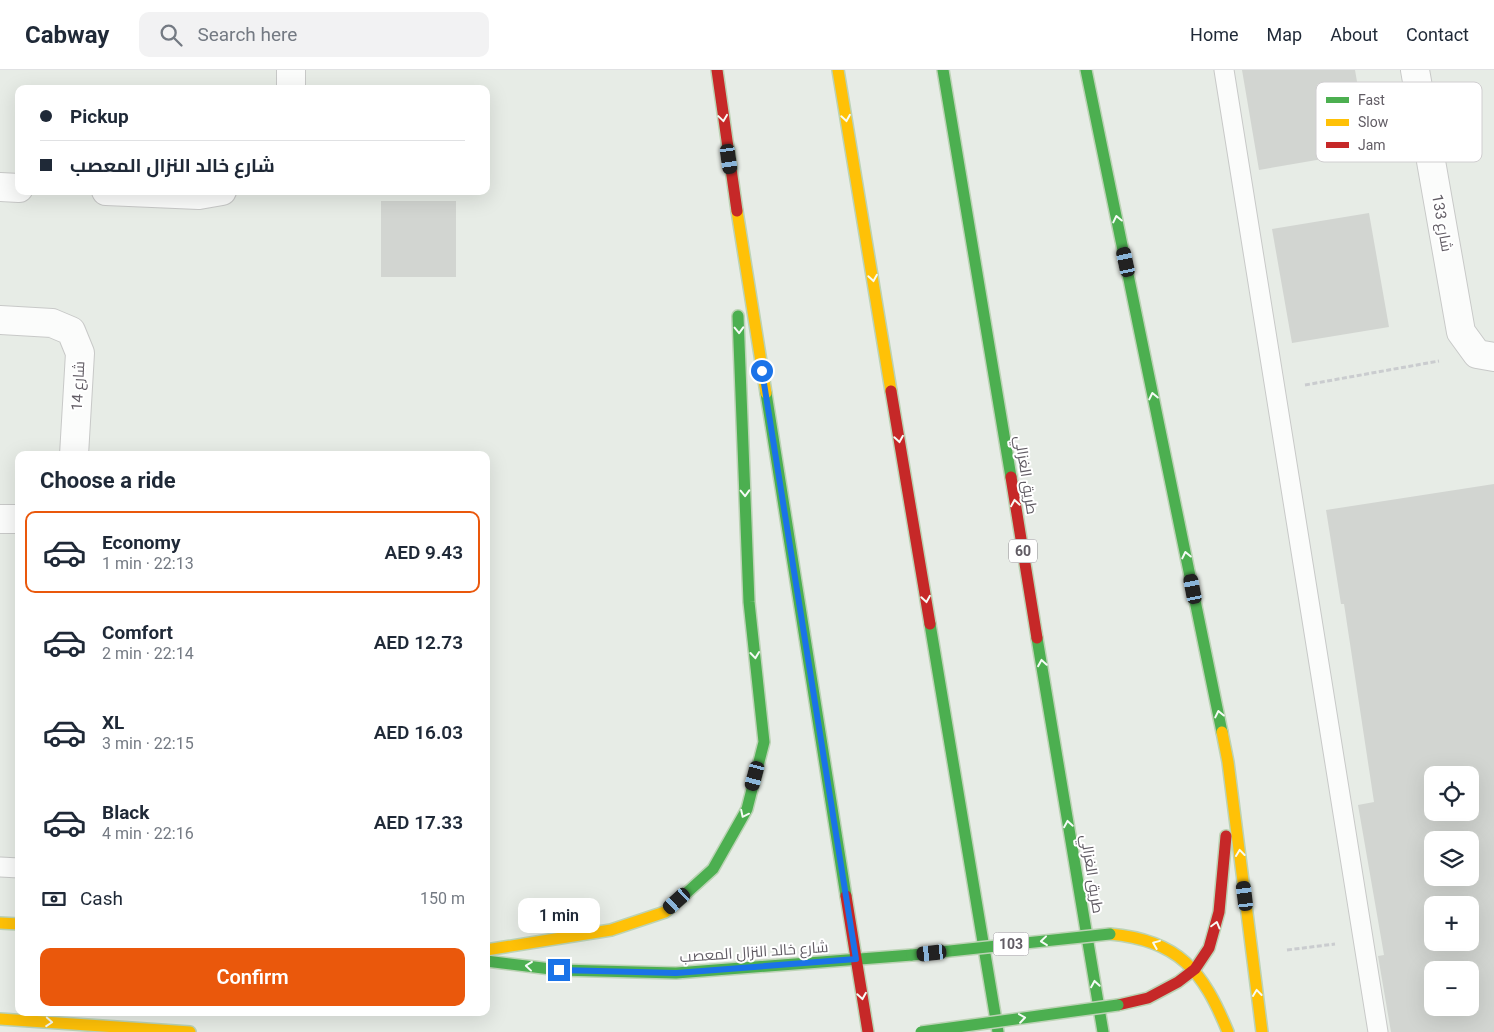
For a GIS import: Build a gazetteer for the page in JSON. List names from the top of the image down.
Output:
{
  "streets": {
    "main road": [
      "طريق الغزالي",
      "60",
      "103",
      "شارع خالد النزال المعصب"
    ],
    "street": ["شارع 133", "شارع 14"]
  },
  "one_way": ["طريق الغزالي"],
  "legend": ["Fast", "Slow", "Jam"],
  "page": {
    "header": "Cabway",
    "search": "Search here",
    "nav": [
      "Home",
      "Map",
      "About",
      "Contact"
    ],
    "banner": ["Pickup", "شارع خالد النزال المعصب"],
    "heading": "Choose a ride",
    "list": [
      {
        "name": "Economy",
        "note": "1 min · 22:13",
        "value": "AED 9.43"
      },
      {
        "name": "Comfort",
        "note": "2 min · 22:14",
        "value": "AED 12.73"
      },
      {
        "name": "XL",
        "note": "3 min · 22:15",
        "value": "AED 16.03"
      },
      {
        "name": "Black",
        "note": "4 min · 22:16",
        "value": "AED 17.33"
      }
    ],
    "map_buttons": ["+", "−"],
    "pay": ["Cash", "150 m"],
    "bubble": "1 min",
    "buttons": "Confirm"
  }
}
